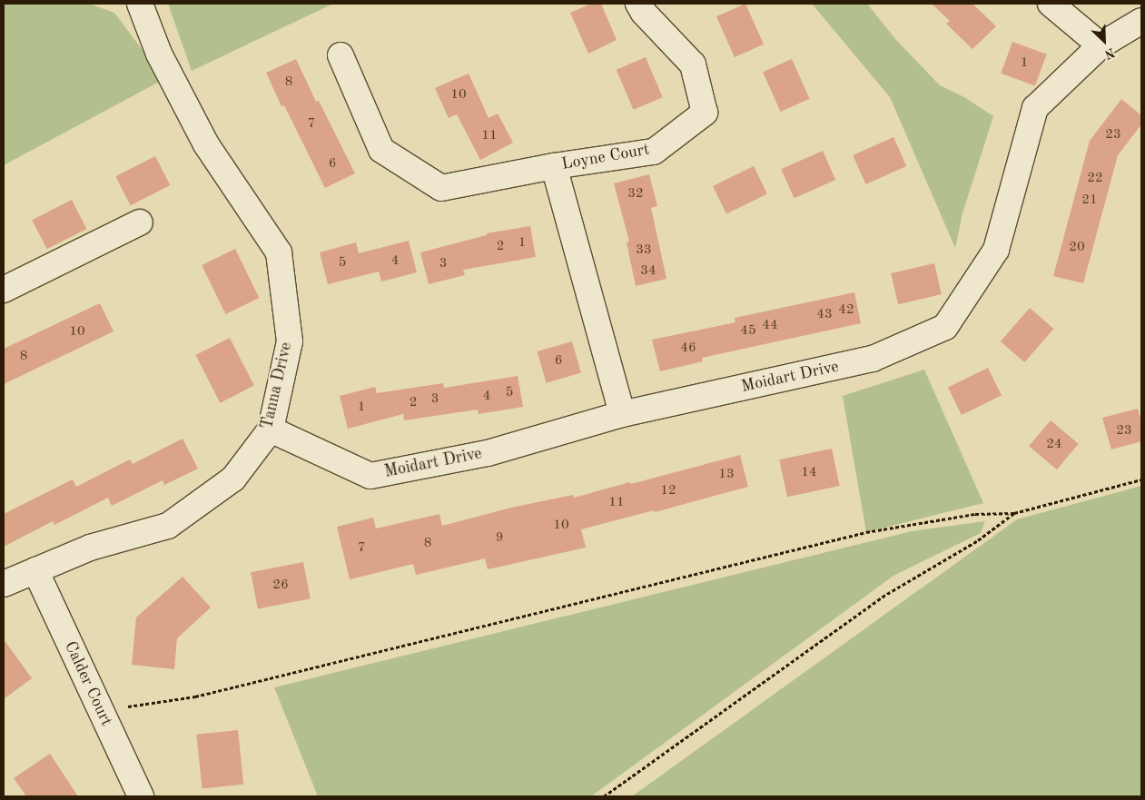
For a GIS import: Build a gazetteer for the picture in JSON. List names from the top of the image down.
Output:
{
  "streets": {
    "street": [
      "Loyne Court",
      "Moidart Drive",
      "Tanna Drive",
      "Calder Court"
    ]
  },
  "crossings": [
    ["Loyne Court", "Moidart Drive"],
    ["Moidart Drive", "Tanna Drive"],
    ["Tanna Drive", "Calder Court"]
  ],
  "house_numbers": [
    "1",
    "8",
    "10",
    "7",
    "23",
    "11",
    "6",
    "22",
    "32",
    "21",
    "1",
    "2",
    "20",
    "33",
    "4",
    "5",
    "3",
    "34",
    "42",
    "43",
    "44",
    "45",
    "10",
    "46",
    "8",
    "6",
    "5",
    "4",
    "3",
    "2",
    "1",
    "23",
    "24",
    "14",
    "13",
    "12",
    "11",
    "10",
    "9",
    "8",
    "7",
    "26"
  ],
  "north": "bottom right"
}
